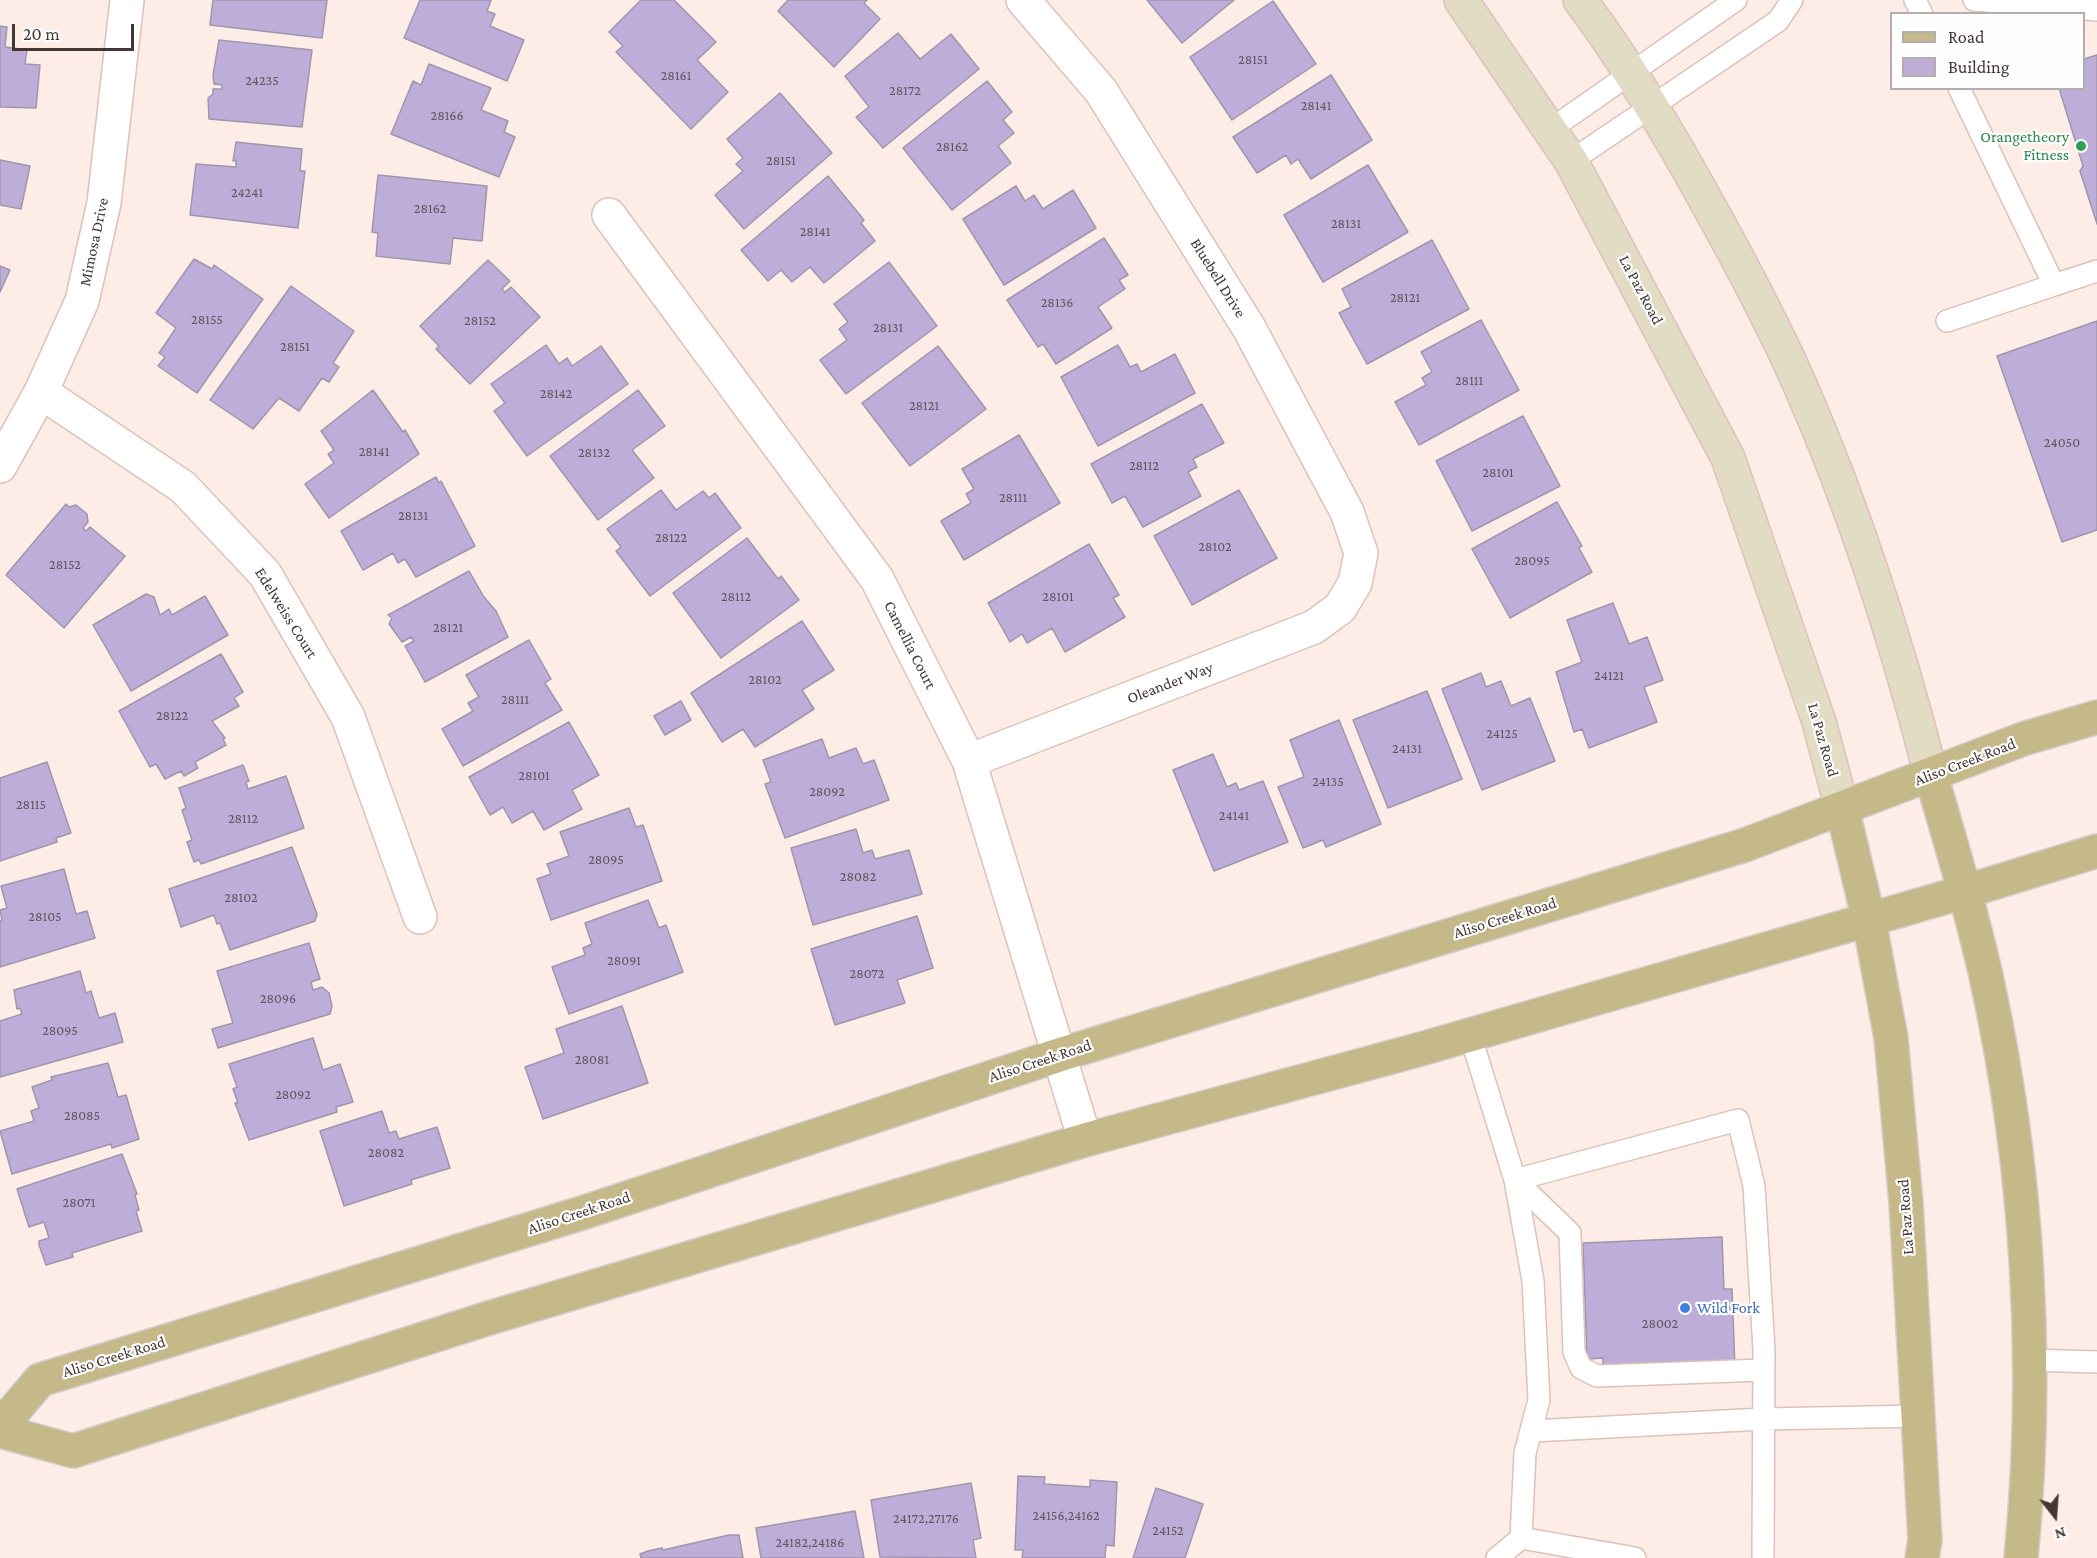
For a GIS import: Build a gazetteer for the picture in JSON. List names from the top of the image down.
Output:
{
  "streets": {
    "main road": ["La Paz Road", "Aliso Creek Road"],
    "street": [
      "Mimosa Drive",
      "Bluebell Drive",
      "Edelweiss Court",
      "Camellia Court",
      "Oleander Way"
    ]
  },
  "crossings": [
    ["Mimosa Drive", "Edelweiss Court"],
    ["Bluebell Drive", "Oleander Way"],
    ["La Paz Road", "Aliso Creek Road"],
    ["Camellia Court", "Oleander Way"],
    ["Camellia Court", "Aliso Creek Road"]
  ],
  "places": ["Orangetheory Fitness", "Wild Fork"],
  "house_numbers": [
    "28151",
    "28161",
    "24235",
    "28172",
    "28141",
    "28166",
    "28162",
    "28151",
    "24241",
    "28162",
    "28131",
    "28141",
    "28121",
    "28136",
    "28155",
    "28152",
    "28131",
    "28151",
    "28111",
    "28142",
    "28121",
    "24050",
    "28141",
    "28132",
    "28112",
    "28101",
    "28111",
    "28131",
    "28122",
    "28102",
    "28095",
    "28152",
    "28112",
    "28101",
    "28121",
    "24121",
    "28102",
    "28111",
    "28122",
    "24125",
    "24131",
    "28101",
    "24135",
    "28092",
    "28115",
    "24141",
    "28112",
    "28095",
    "28082",
    "28102",
    "28105",
    "28091",
    "28072",
    "28096",
    "28095",
    "28081",
    "28092",
    "28085",
    "28082",
    "28071",
    "28002",
    "24156,24162",
    "24172,27176",
    "24152",
    "24182,24186"
  ],
  "legend": ["Road", "Building"],
  "scale_bar": "20 m",
  "north": "bottom"
}
